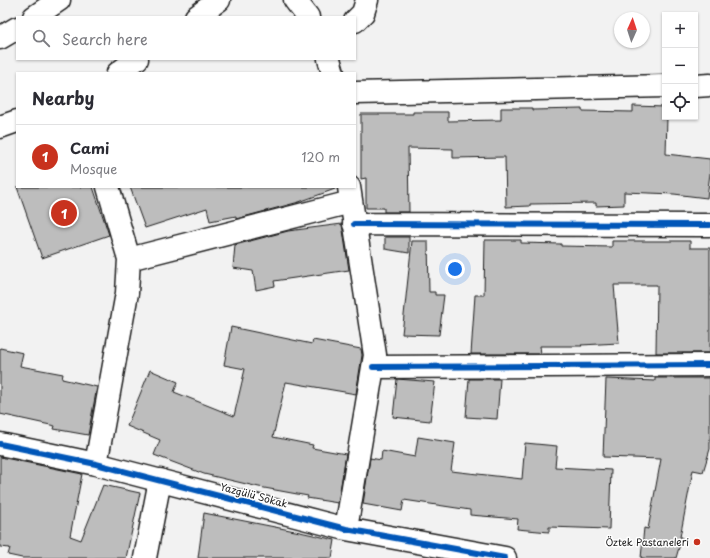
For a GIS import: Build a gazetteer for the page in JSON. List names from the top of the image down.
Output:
{
  "streets": {
    "street": ["Yazgülü Sokak"]
  },
  "places": ["Öztek Pastaneleri"],
  "north": "top",
  "page": {
    "map_buttons": ["+", "−"],
    "search": "Search here",
    "heading": "Nearby",
    "list": [
      {
        "mark": "1",
        "name": "Cami",
        "note": "Mosque",
        "value": "120 m"
      }
    ],
    "pins": "1"
  }
}
